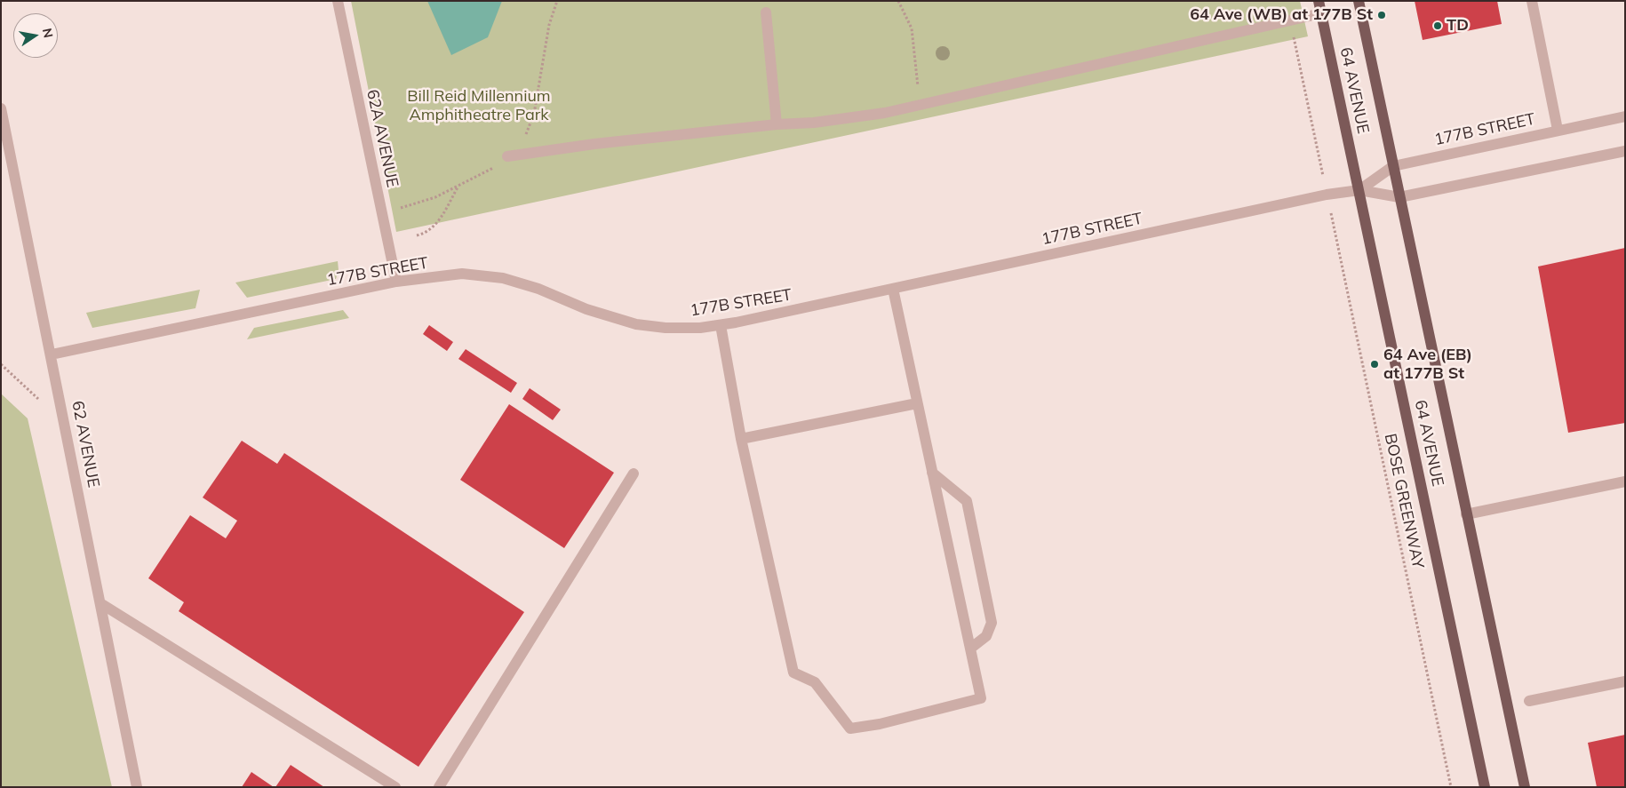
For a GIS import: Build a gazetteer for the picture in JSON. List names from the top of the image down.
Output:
{
  "streets": {
    "main road": ["64 AVENUE"],
    "street": ["177B STREET", "62A AVENUE", "62 AVENUE"],
    "path": ["BOSE GREENWAY"]
  },
  "crossings": [
    ["64 AVENUE", "177B STREET"],
    ["177B STREET", "62A AVENUE"],
    ["177B STREET", "62 AVENUE"]
  ],
  "parks": ["Bill Reid Millennium Amphitheatre Park"],
  "places": ["64 Ave (WB) at 177B St", "TD", "64 Ave (EB) at 177B St"],
  "north": "right"
}
